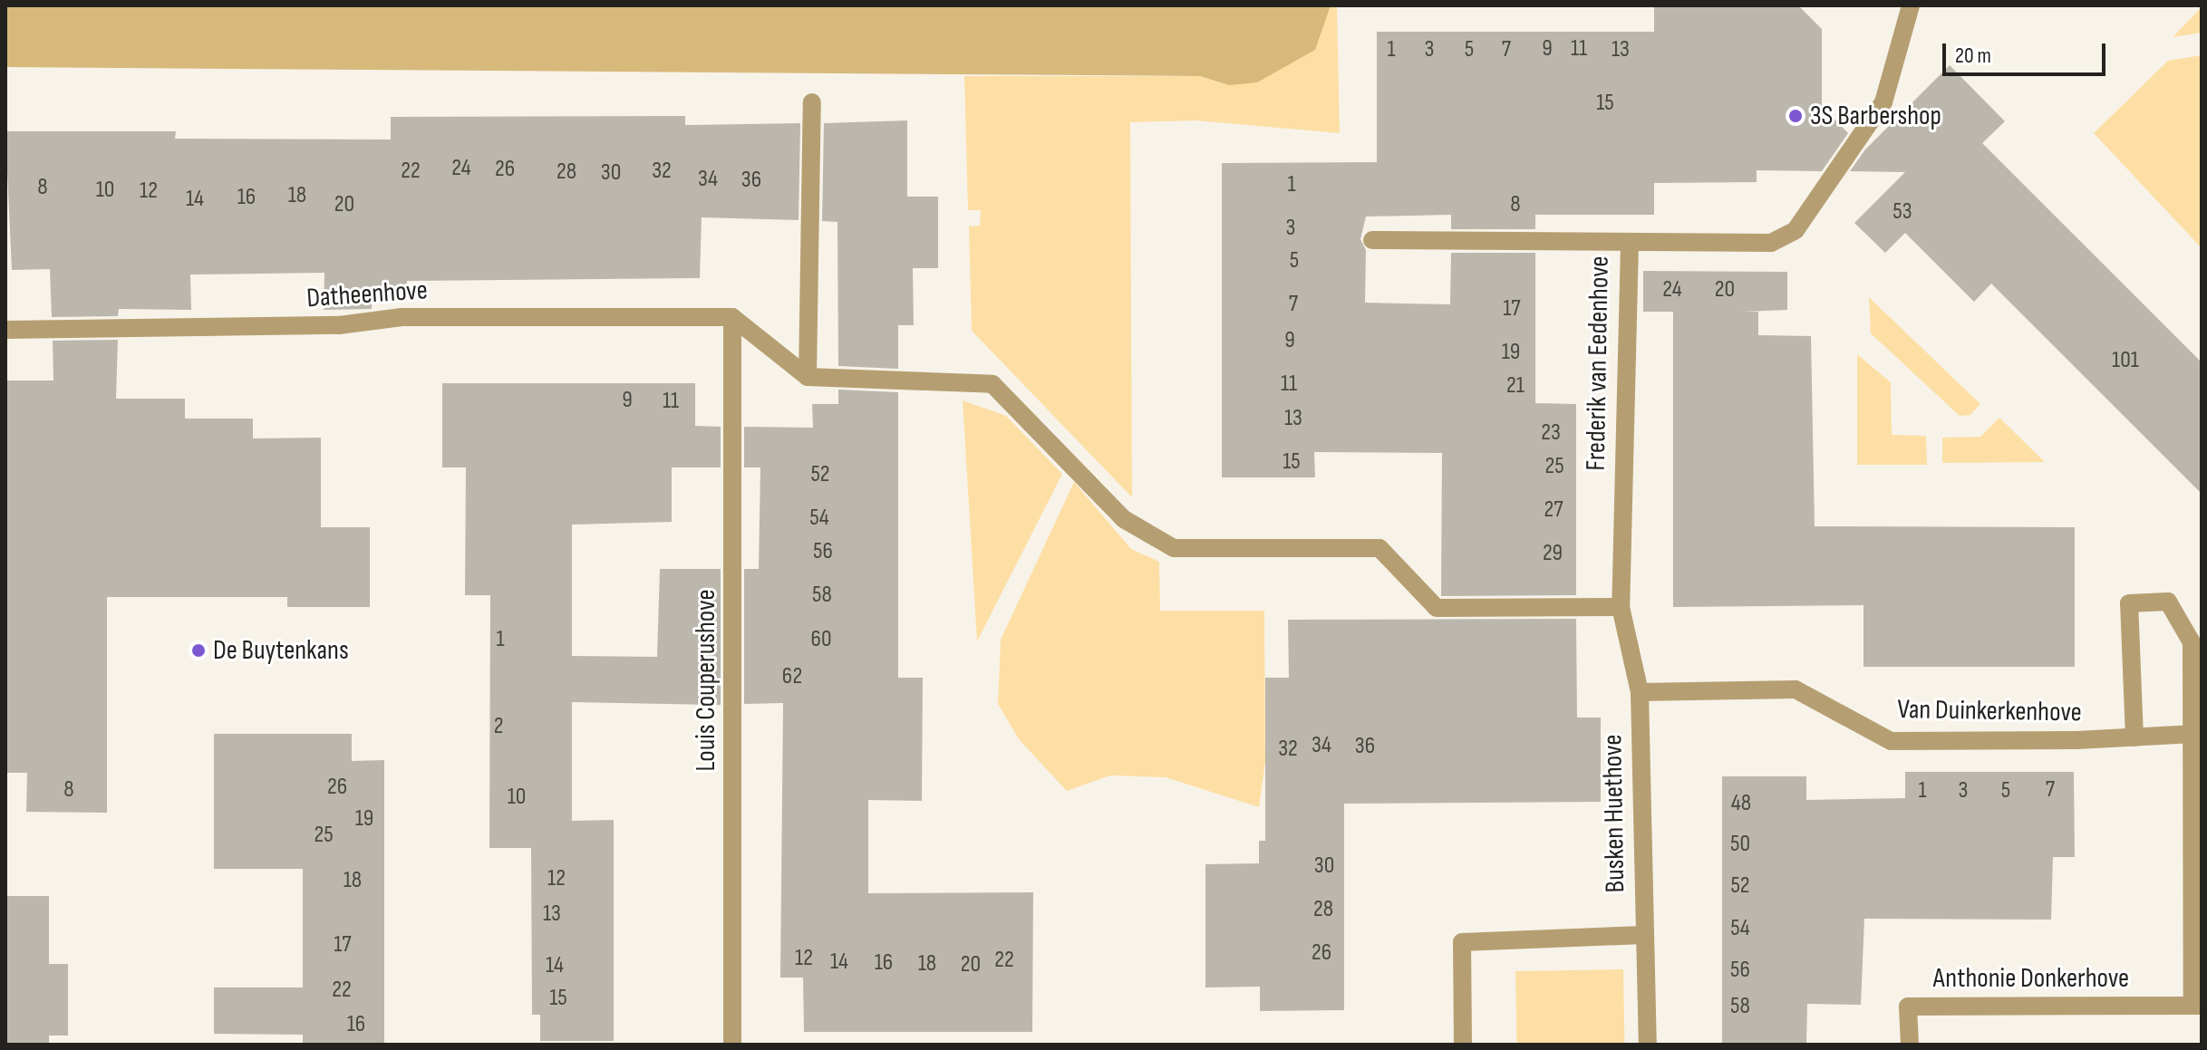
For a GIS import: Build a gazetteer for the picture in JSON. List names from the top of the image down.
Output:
{
  "streets": {
    "street": [
      "Datheenhove",
      "Frederik van Eedenhove",
      "Louis Couperushove",
      "Van Duinkerkenhove",
      "Busken Huethove",
      "Anthonie Donkerhove"
    ]
  },
  "crossings": [
    ["Datheenhove", "Louis Couperushove"],
    ["Frederik van Eedenhove", "Van Duinkerkenhove"],
    ["Frederik van Eedenhove", "Busken Huethove"],
    ["Van Duinkerkenhove", "Busken Huethove"]
  ],
  "places": ["3S Barbershop", "De Buytenkans"],
  "house_numbers": [
    "9",
    "11",
    "1",
    "3",
    "5",
    "7",
    "13",
    "15",
    "24",
    "26",
    "22",
    "32",
    "28",
    "30",
    "34",
    "36",
    "1",
    "8",
    "10",
    "12",
    "18",
    "16",
    "14",
    "20",
    "8",
    "53",
    "3",
    "5",
    "24",
    "20",
    "7",
    "17",
    "9",
    "19",
    "101",
    "11",
    "21",
    "9",
    "11",
    "13",
    "23",
    "15",
    "25",
    "52",
    "27",
    "54",
    "56",
    "29",
    "58",
    "1",
    "60",
    "62",
    "2",
    "34",
    "36",
    "32",
    "26",
    "8",
    "7",
    "1",
    "3",
    "5",
    "10",
    "48",
    "19",
    "25",
    "50",
    "30",
    "12",
    "18",
    "52",
    "28",
    "13",
    "54",
    "17",
    "26",
    "12",
    "22",
    "14",
    "16",
    "18",
    "20",
    "14",
    "56",
    "22",
    "15",
    "58",
    "16"
  ],
  "scale_bar": "20 m"
}
